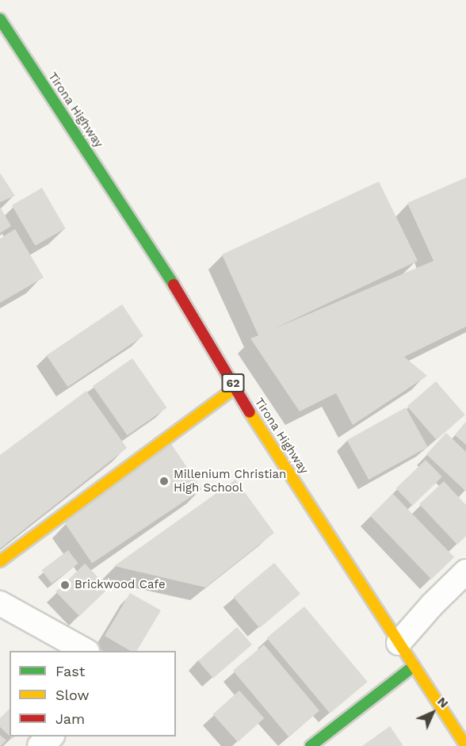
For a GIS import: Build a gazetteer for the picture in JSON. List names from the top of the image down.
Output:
{
  "streets": {
    "main road": ["Tirona Highway", "62"]
  },
  "places": ["Millenium Christian High School", "Brickwood Cafe"],
  "legend": ["Fast", "Slow", "Jam"],
  "north": "top right"
}
